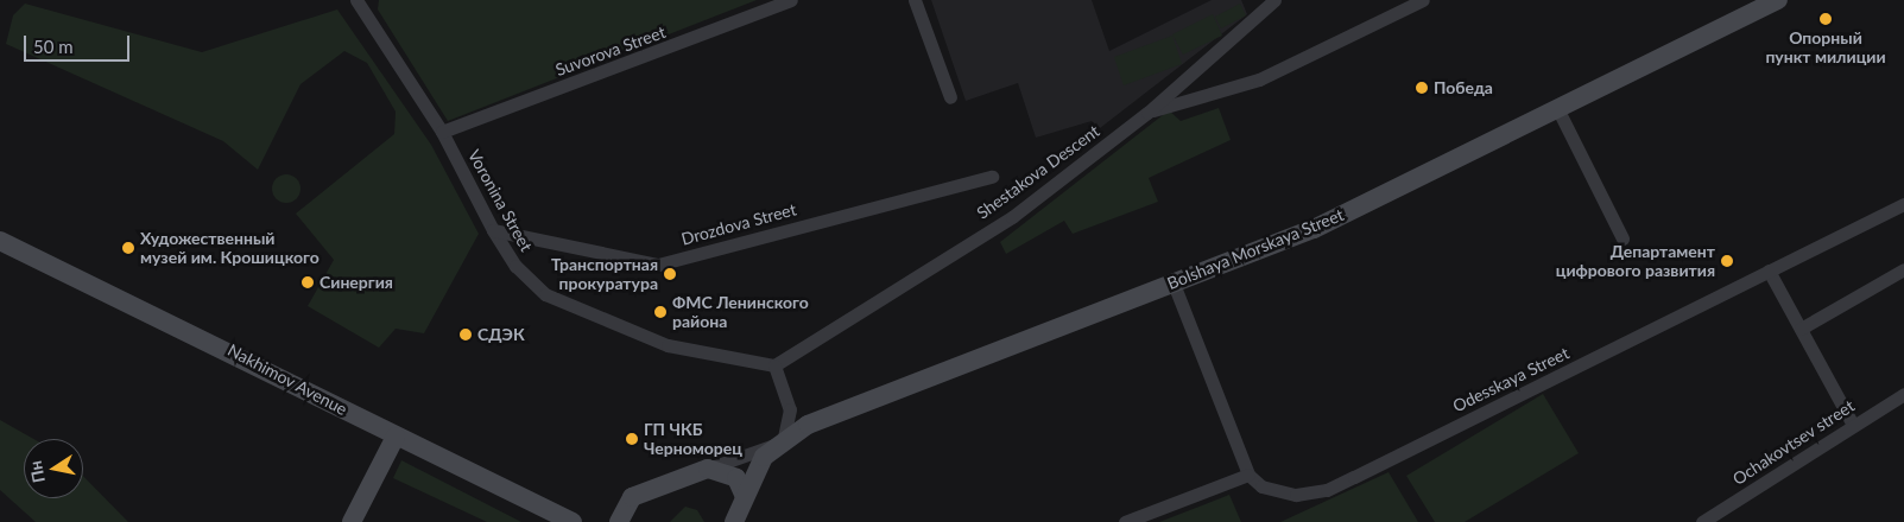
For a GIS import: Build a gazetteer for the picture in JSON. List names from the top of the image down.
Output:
{
  "streets": {
    "main road": ["Bolshaya Morskaya Street", "Nakhimov Avenue"],
    "street": [
      "Suvorova Street",
      "Shestakova Descent",
      "Voronina Street",
      "Drozdova Street",
      "Odesskaya Street",
      "Ochakovtsev street"
    ]
  },
  "crossings": [
    ["Suvorova Street", "Voronina Street"],
    ["Shestakova Descent", "Voronina Street"],
    ["Voronina Street", "Drozdova Street"]
  ],
  "places": [
    "Опорный пункт милиции",
    "Победа",
    "Художественный музей им. Крошицкого",
    "Департамент цифрового развития",
    "Транспортная прокуратура",
    "Синергия",
    "ФМС Ленинского района",
    "СДЭК",
    "ГП ЧКБ Черноморец"
  ],
  "scale_bar": "50 m",
  "north": "left"
}
